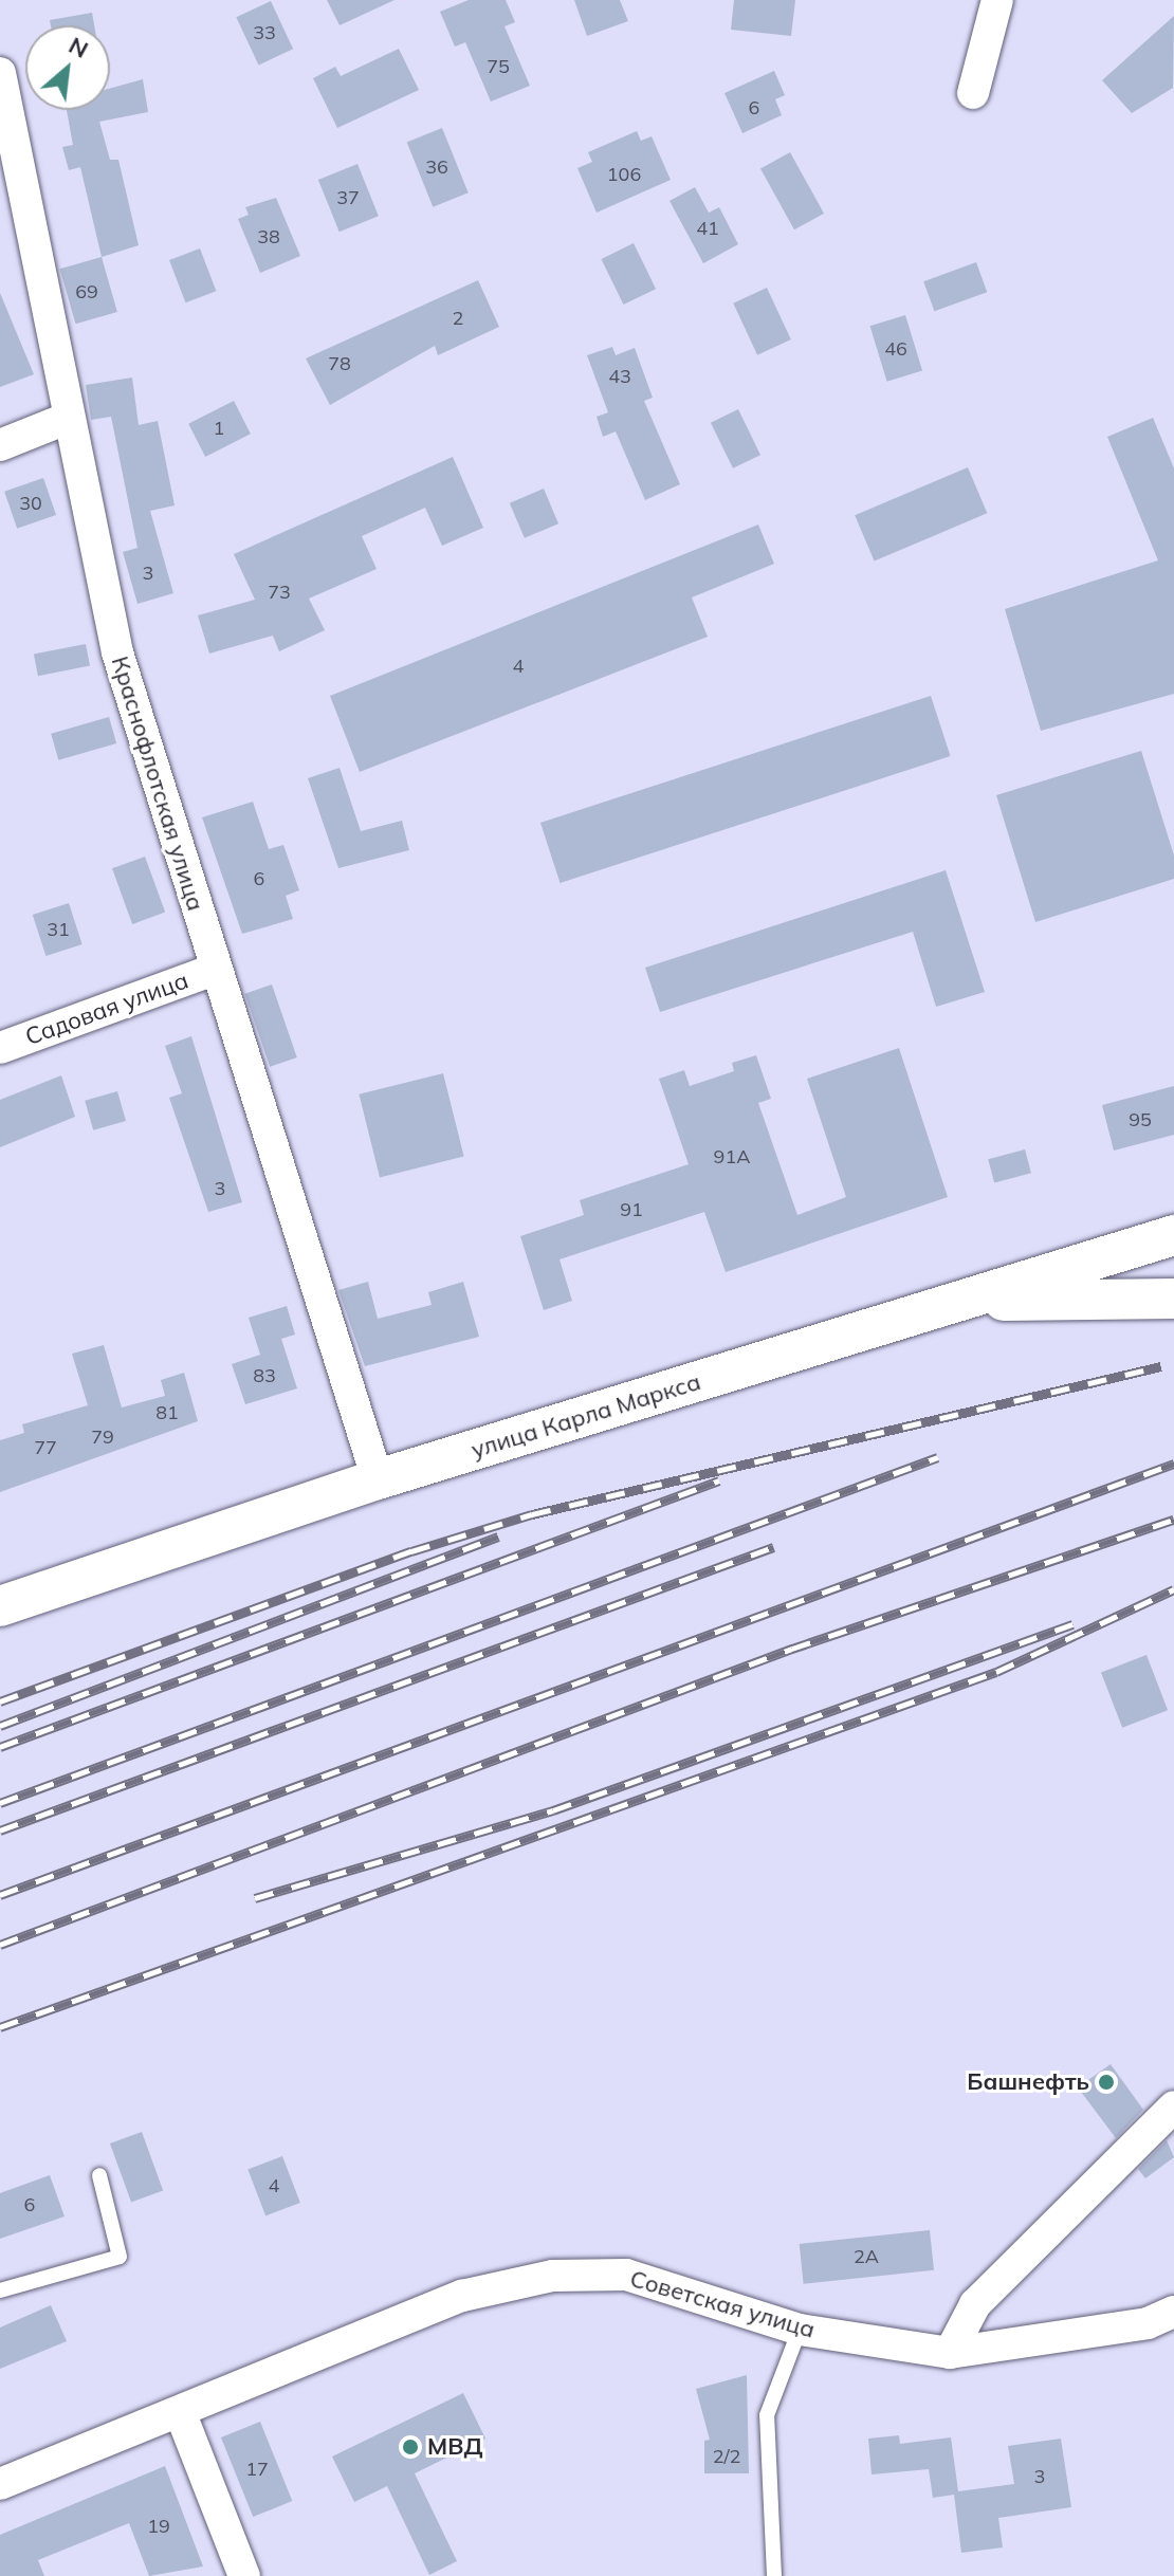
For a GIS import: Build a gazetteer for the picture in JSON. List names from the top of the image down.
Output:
{
  "streets": {
    "street": [
      "Краснофлотская улица",
      "Садовая улица",
      "улица Карла Маркса",
      "Советская улица"
    ]
  },
  "crossings": [
    ["Краснофлотская улица", "Садовая улица"],
    ["Краснофлотская улица", "улица Карла Маркса"]
  ],
  "places": ["Башнефть", "МВД"],
  "house_numbers": [
    "33",
    "75",
    "6",
    "36",
    "106",
    "37",
    "41",
    "38",
    "69",
    "2",
    "46",
    "78",
    "43",
    "1",
    "30",
    "3",
    "73",
    "4",
    "6",
    "31",
    "95",
    "91А",
    "3",
    "91",
    "83",
    "81",
    "79",
    "77",
    "4",
    "6",
    "2А",
    "2/2",
    "17",
    "3",
    "19"
  ],
  "north": "top right"
}
